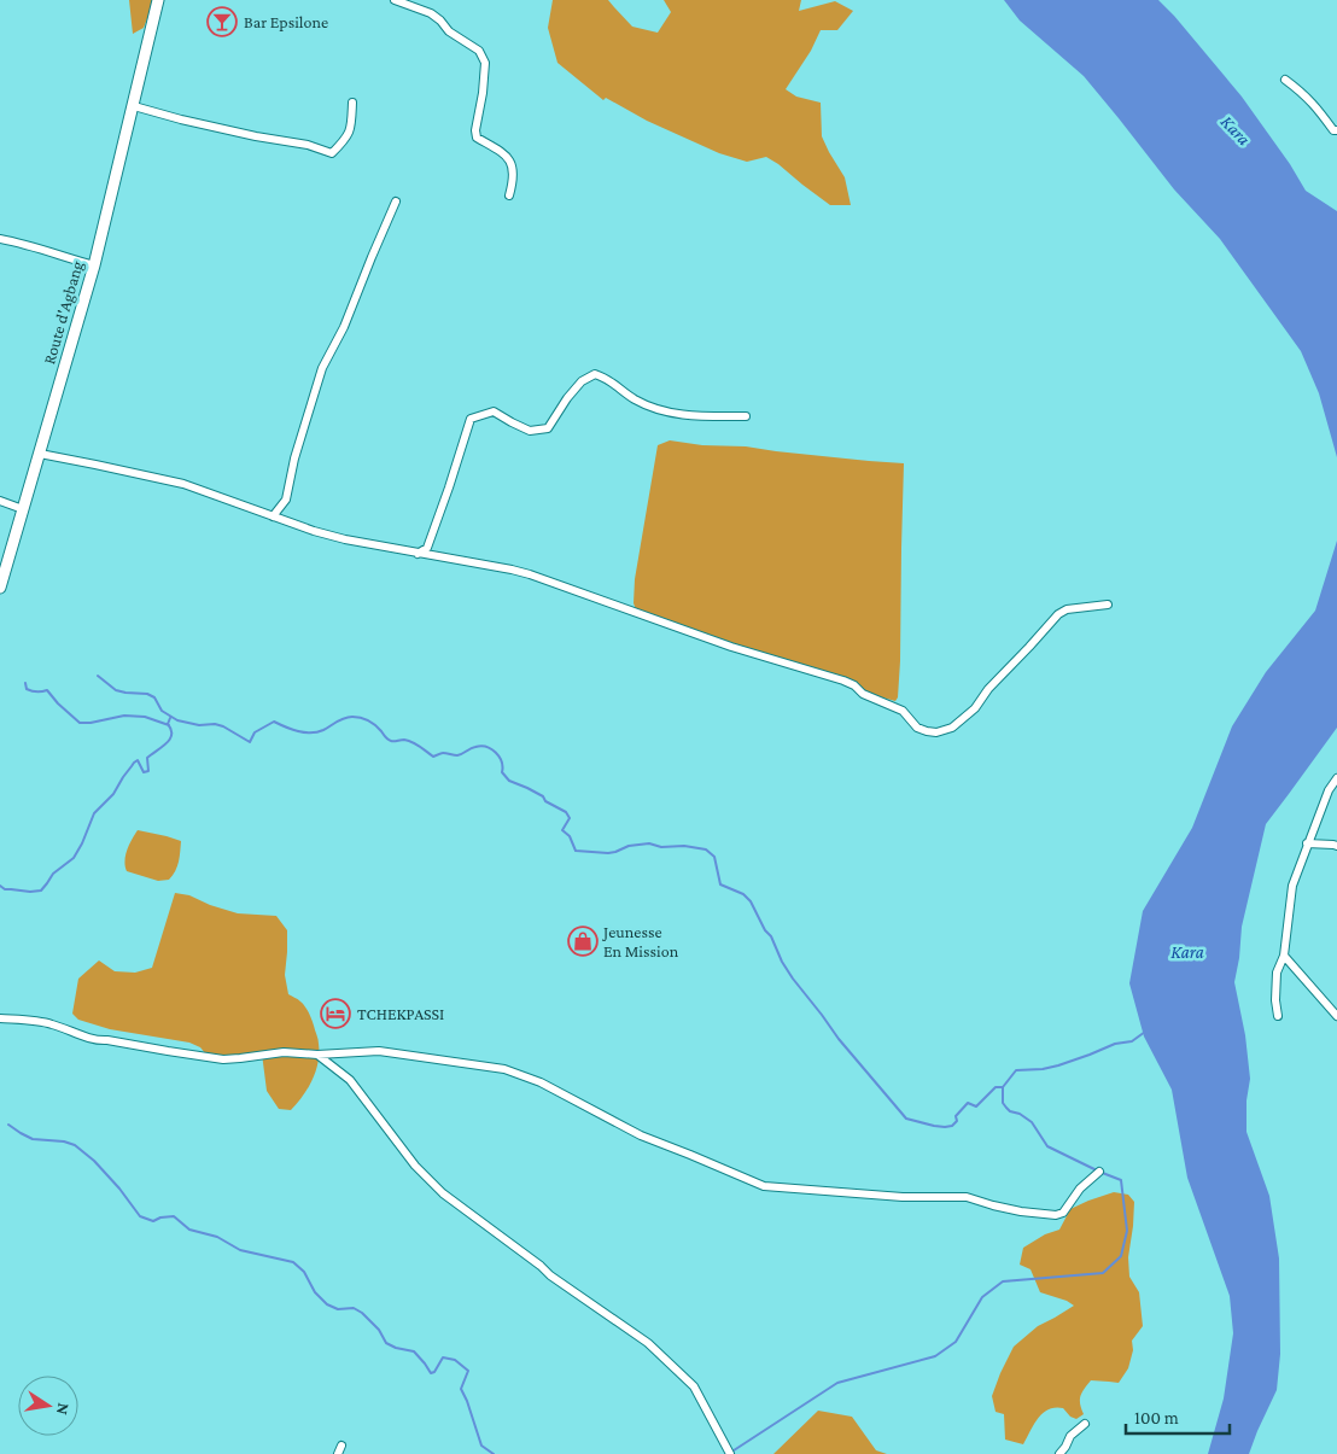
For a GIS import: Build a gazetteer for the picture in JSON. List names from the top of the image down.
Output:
{
  "streets": {
    "main road": ["Route d'Agbang"]
  },
  "water": ["Kara"],
  "places": {
    "bar": ["Bar Epsilone"],
    "shop": ["Jeunesse En Mission"],
    "hotel": ["TCHEKPASSI"]
  },
  "scale_bar": "100 m",
  "north": "right"
}
